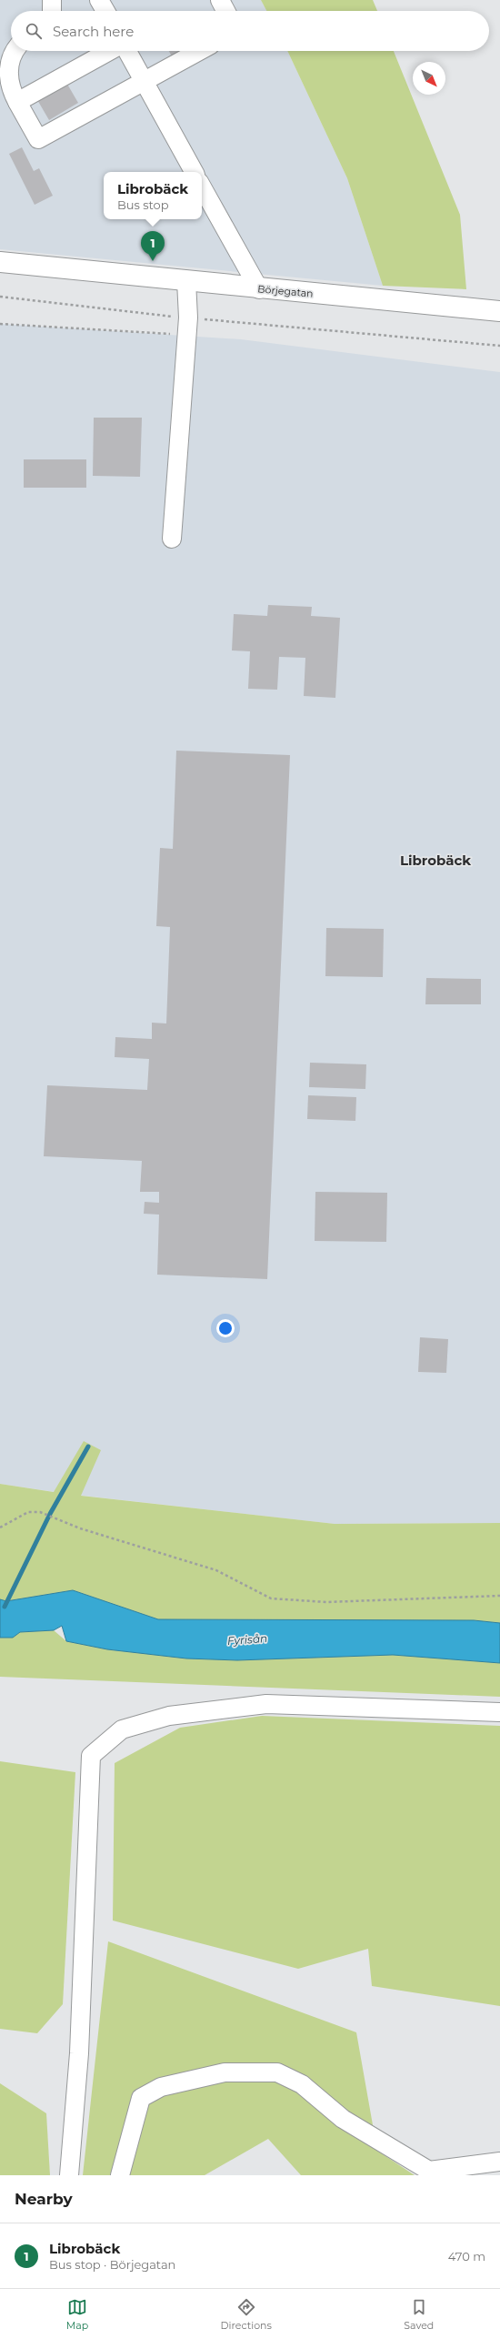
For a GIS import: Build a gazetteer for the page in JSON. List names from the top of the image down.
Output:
{
  "streets": {
    "main road": ["Börjegatan"]
  },
  "districts": ["Librobäck"],
  "water": ["Fyrisån"],
  "north": "bottom right",
  "page": {
    "search": "Search here",
    "popup": ["Librobäck", "Bus stop"],
    "pins": "1",
    "heading": "Nearby",
    "list": [
      {
        "mark": "1",
        "name": "Librobäck",
        "note": "Bus stop · Börjegatan",
        "value": "470 m"
      }
    ],
    "nav": ["Map", "Directions", "Saved"]
  }
}
